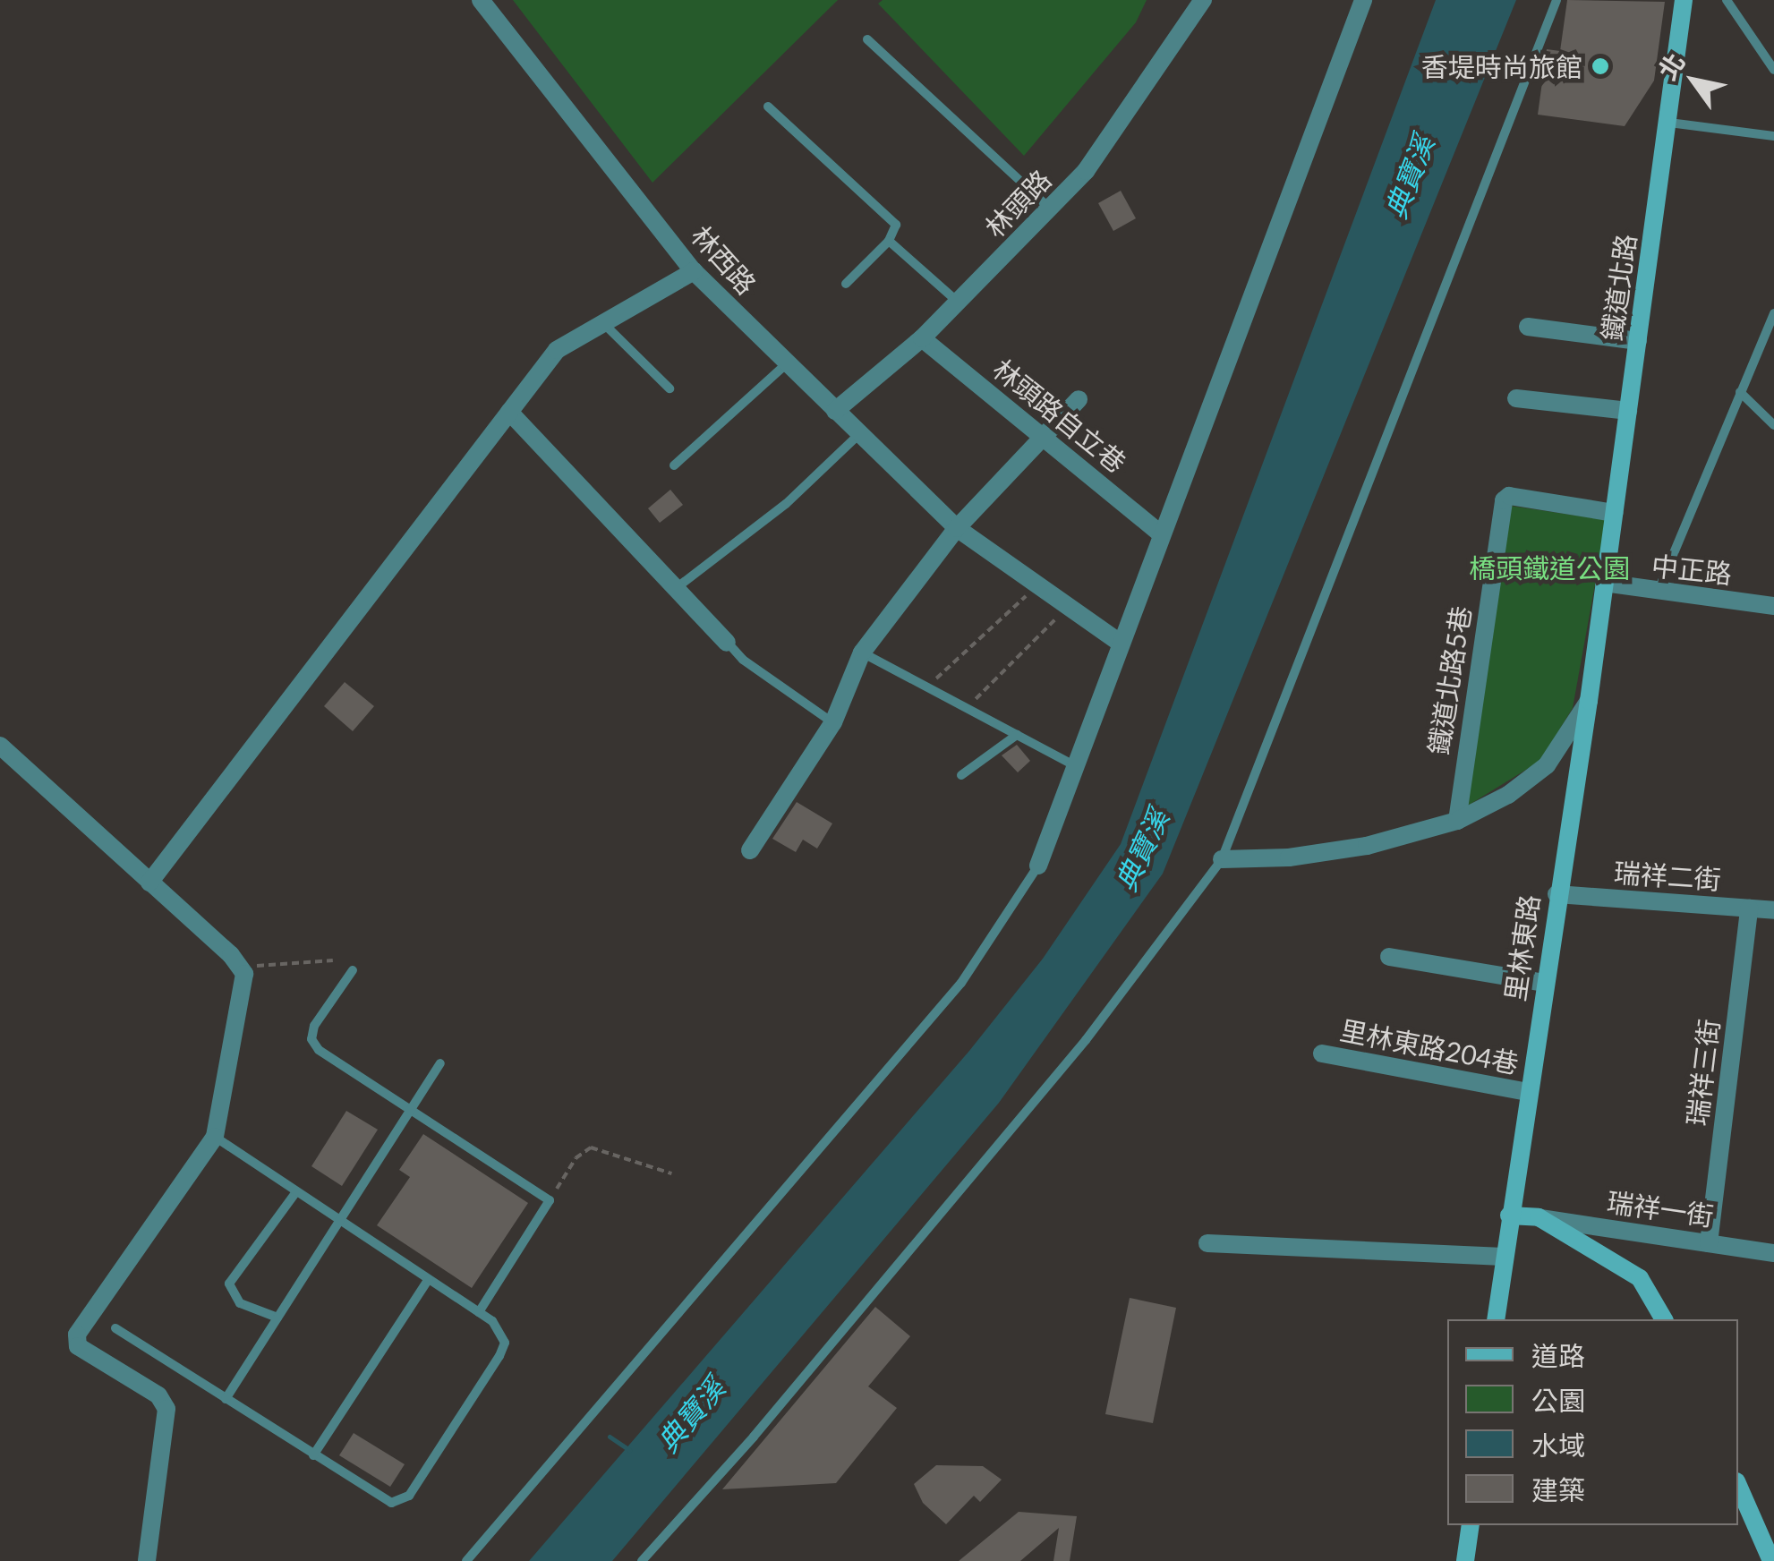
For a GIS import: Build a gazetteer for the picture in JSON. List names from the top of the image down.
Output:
{
  "streets": {
    "street": [
      "林頭路",
      "林西路",
      "鐵道北路",
      "林頭路自立巷",
      "中正路",
      "鐵道北路5巷",
      "瑞祥二街",
      "里林東路",
      "里林東路204巷",
      "瑞祥三街",
      "瑞祥一街"
    ]
  },
  "crossings": [
    ["林頭路", "林西路"],
    ["林頭路", "林頭路自立巷"],
    ["鐵道北路", "中正路"],
    ["鐵道北路", "鐵道北路5巷"],
    ["鐵道北路", "里林東路"],
    ["中正路", "里林東路"],
    ["瑞祥二街", "里林東路"],
    ["瑞祥二街", "瑞祥三街"],
    ["里林東路", "里林東路204巷"],
    ["瑞祥三街", "瑞祥一街"]
  ],
  "water": ["典寶溪"],
  "parks": ["橋頭鐵道公園"],
  "places": ["香堤時尚旅館"],
  "legend": [
    "道路",
    "公園",
    "水域",
    "建築"
  ],
  "north": "top left"
}
